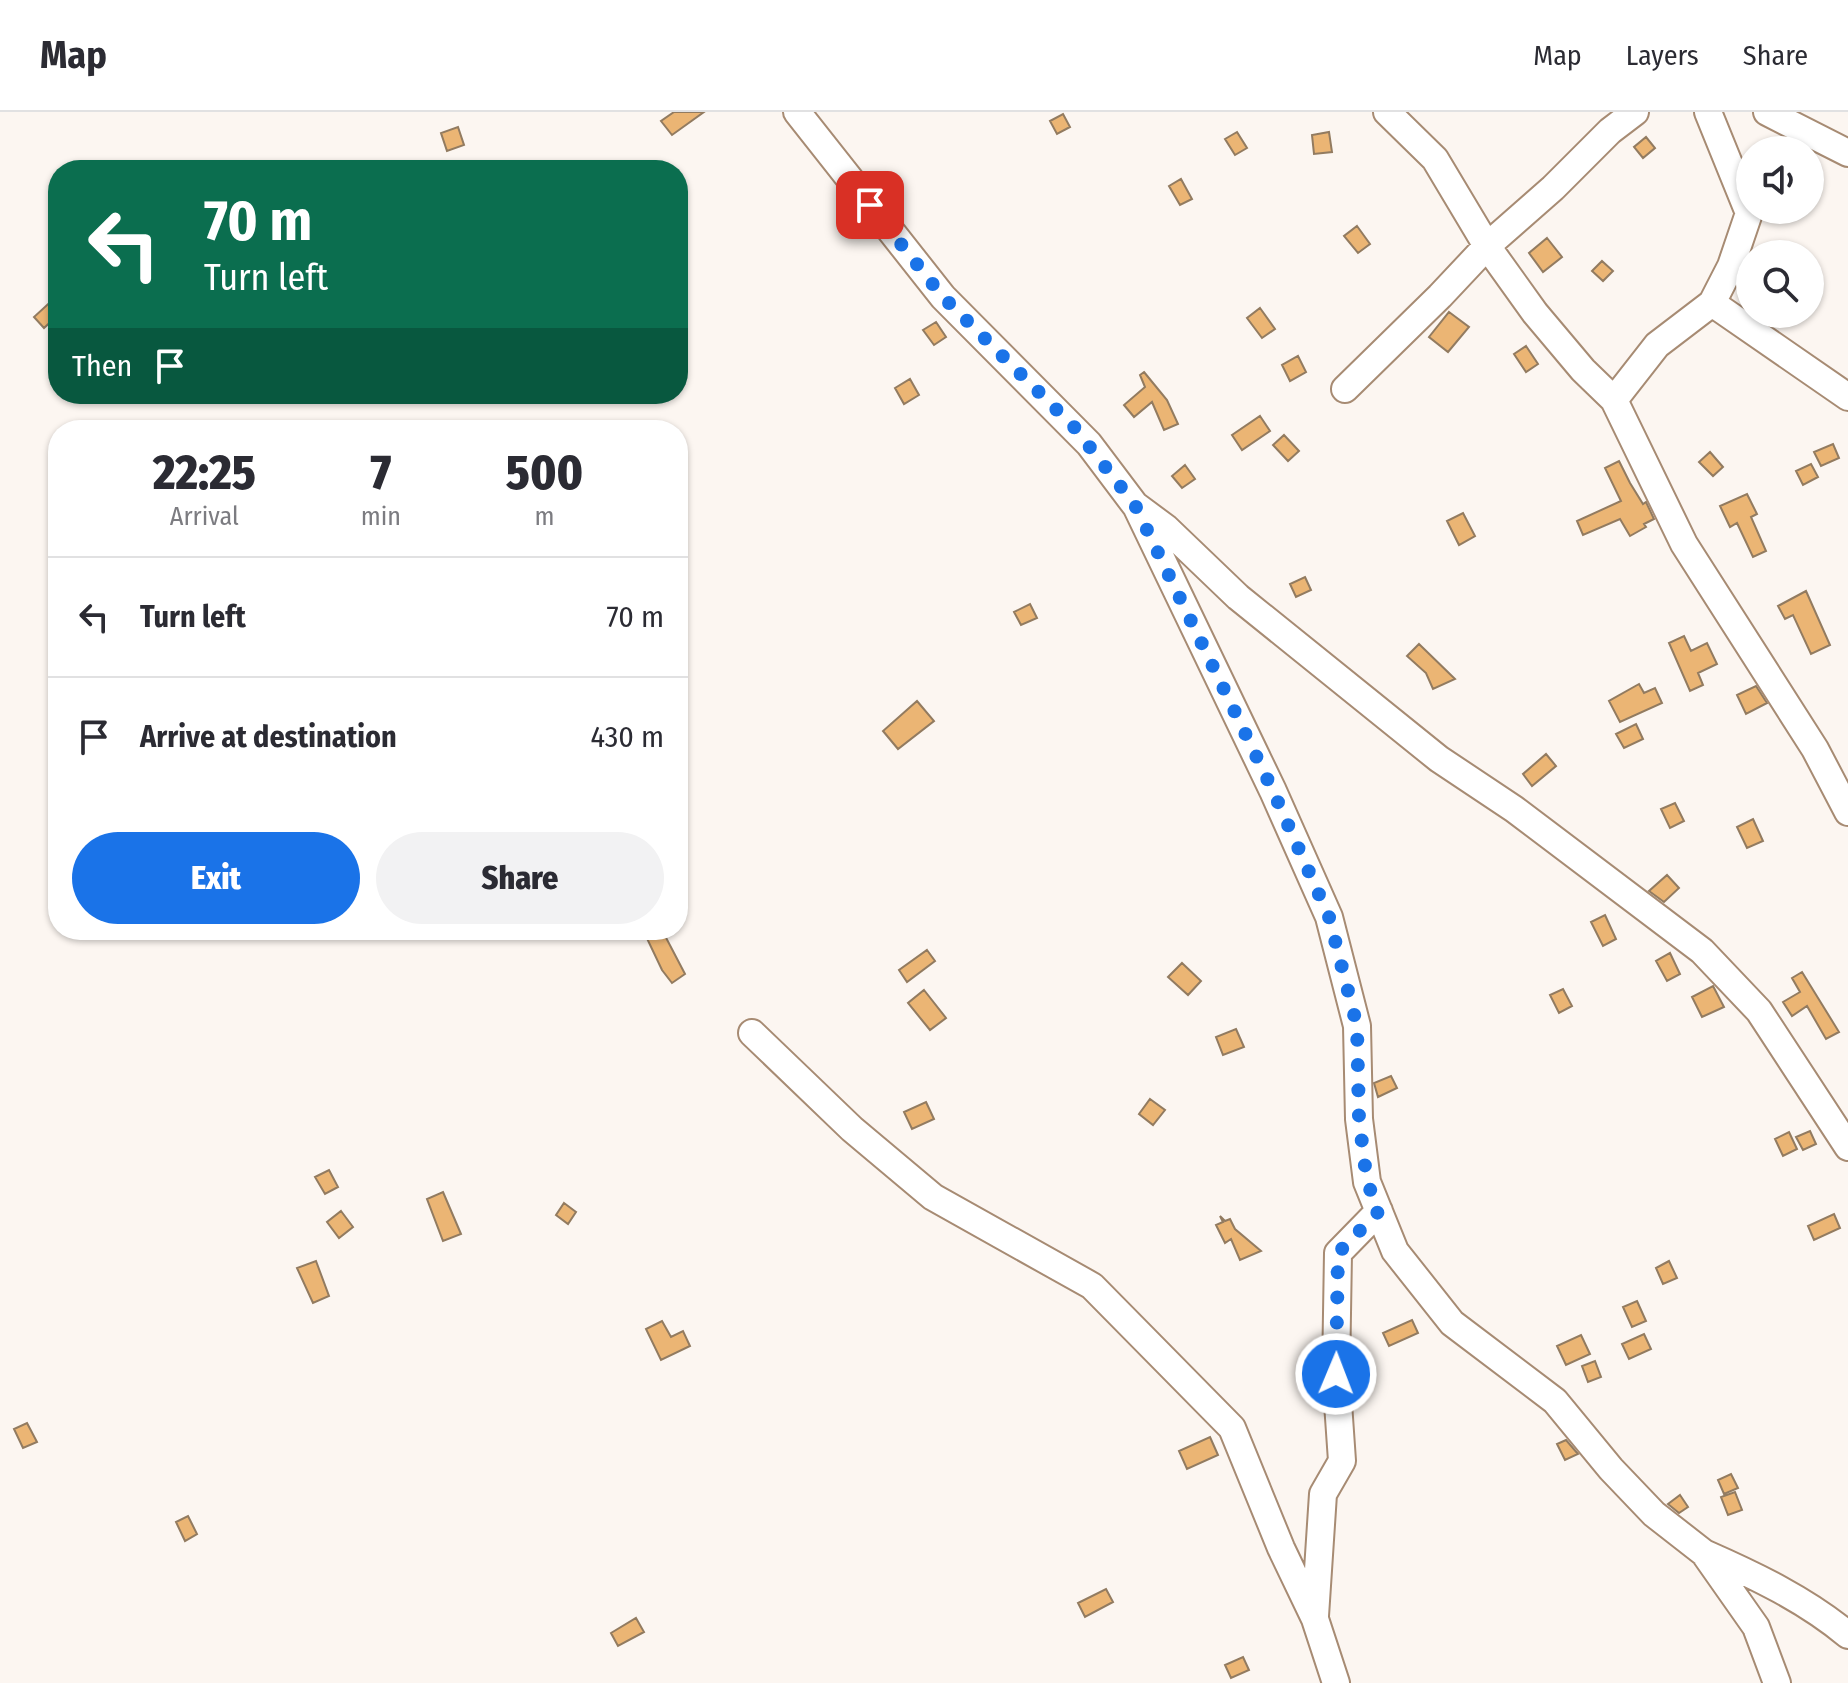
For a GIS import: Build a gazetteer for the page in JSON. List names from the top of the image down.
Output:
{
  "page": {
    "header": "Map",
    "nav": ["Map", "Layers", "Share"],
    "turn": ["70 m", "Turn left"],
    "then": "Then",
    "eta": [
      "22:25",
      "Arrival",
      "7",
      "min",
      "500",
      "m"
    ],
    "list": [
      {
        "name": "Turn left",
        "value": "70 m"
      },
      {
        "name": "Arrive at destination",
        "value": "430 m"
      }
    ],
    "buttons": ["Exit", "Share"]
  }
}
